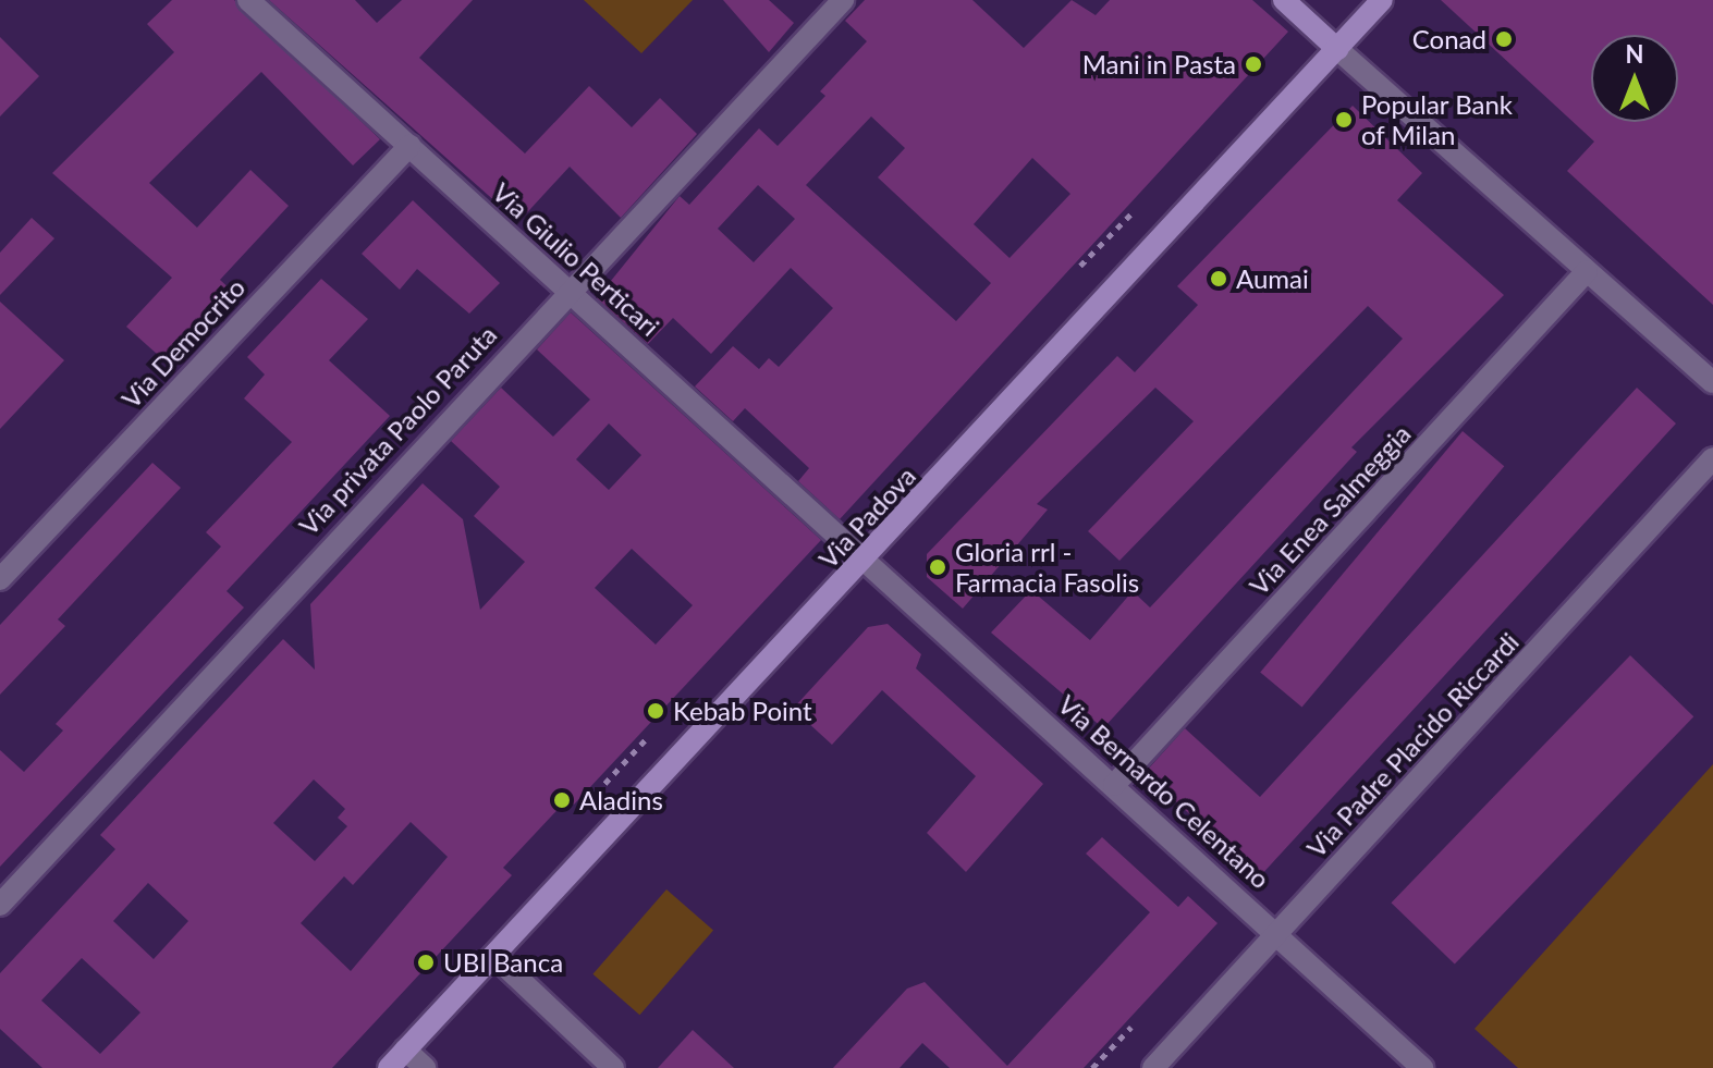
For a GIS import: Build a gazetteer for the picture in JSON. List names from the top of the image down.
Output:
{
  "streets": {
    "street": [
      "Via Giulio Perticari",
      "Via Democrito",
      "Via privata Paolo Paruta",
      "Via Enea Salmeggia",
      "Via Padova",
      "Via Padre Placido Riccardi",
      "Via Bernardo Celentano"
    ]
  },
  "crossings": [
    ["Via Giulio Perticari", "Via Democrito"],
    ["Via Giulio Perticari", "Via privata Paolo Paruta"],
    ["Via Giulio Perticari", "Via Padova"],
    ["Via Giulio Perticari", "Via Bernardo Celentano"],
    ["Via Enea Salmeggia", "Via Bernardo Celentano"],
    ["Via Padova", "Via Bernardo Celentano"],
    ["Via Padre Placido Riccardi", "Via Bernardo Celentano"]
  ],
  "places": [
    "Conad",
    "Mani in Pasta",
    "Popular Bank of Milan",
    "Aumai",
    "Gloria rrl - Farmacia Fasolis",
    "Kebab Point",
    "Aladins",
    "UBI Banca"
  ],
  "north": "top"
}
